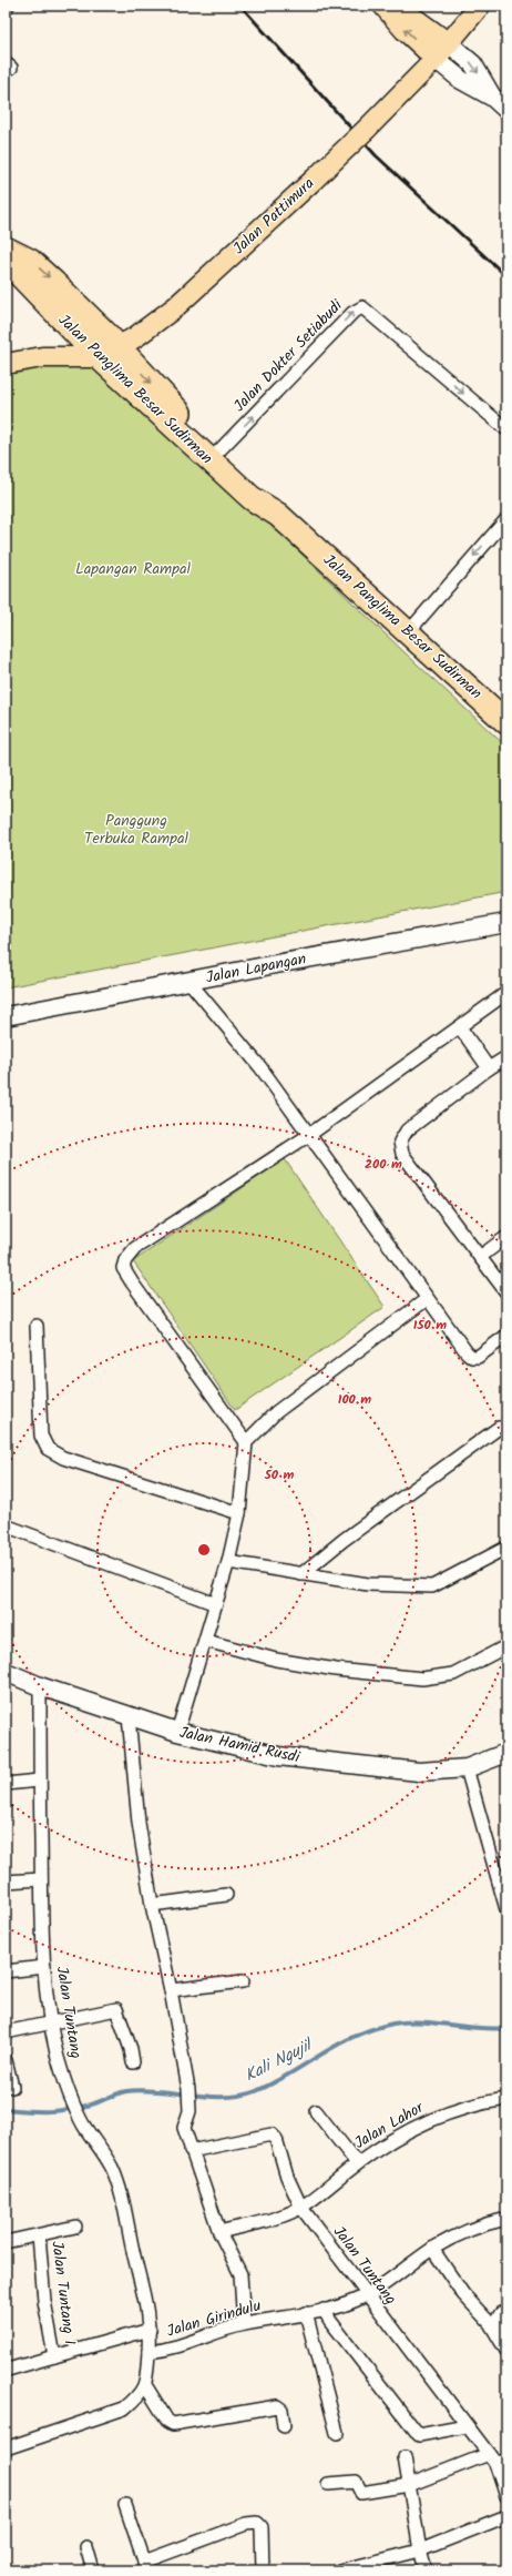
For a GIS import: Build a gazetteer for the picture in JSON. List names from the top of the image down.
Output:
{
  "streets": {
    "highway": ["Jalan Panglima Besar Sudirman"],
    "main road": ["Jalan Pattimura"],
    "street": [
      "Jalan Dokter Setiabudi",
      "Jalan Lapangan",
      "Jalan Hamid Rusdi",
      "Jalan Tuntang",
      "Jalan Lahor",
      "Jalan Tuntang I",
      "Jalan Girindulu"
    ]
  },
  "crossings": [
    ["Jalan Pattimura", "Jalan Panglima Besar Sudirman"],
    ["Jalan Dokter Setiabudi", "Jalan Panglima Besar Sudirman"],
    ["Jalan Hamid Rusdi", "Jalan Tuntang"],
    ["Jalan Tuntang", "Jalan Lahor"],
    ["Jalan Tuntang", "Jalan Tuntang I"],
    ["Jalan Tuntang", "Jalan Girindulu"]
  ],
  "water": ["Kali Ngujil"],
  "parks": ["Lapangan Rampal", "Panggung Terbuka Rampal"],
  "rings": [
    "200 m",
    "150 m",
    "100 m",
    "50 m"
  ]
}
